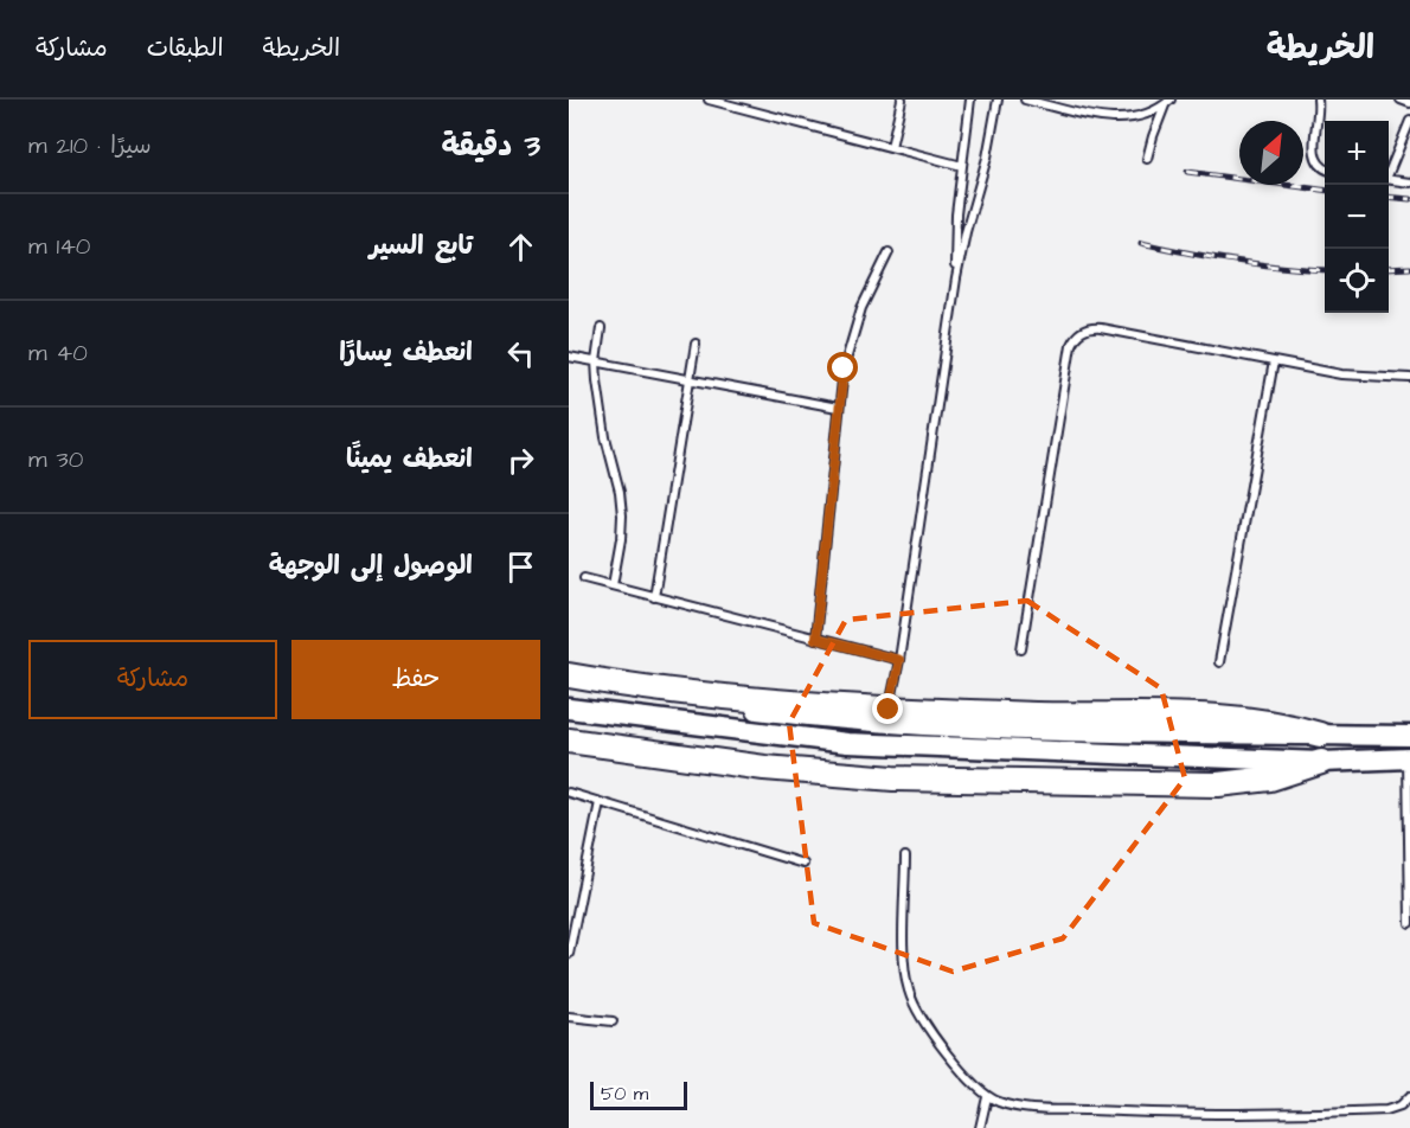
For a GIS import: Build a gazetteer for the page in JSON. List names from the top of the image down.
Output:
{
  "scale_bar": "50 m",
  "north": "top right",
  "page": {
    "header": "الخريطة",
    "nav": ["الخريطة", "الطبقات", "مشاركة"],
    "heading": ["3 دقيقة", "سيرًا · 210 m"],
    "map_buttons": ["+", "−"],
    "list": [
      ["تابع السير", "140 m"],
      ["انعطف يسارًا", "40 m"],
      ["انعطف يمينًا", "30 m"],
      "الوصول إلى الوجهة"
    ],
    "buttons": ["حفظ", "مشاركة"],
    "scale": "50 m"
  }
}
